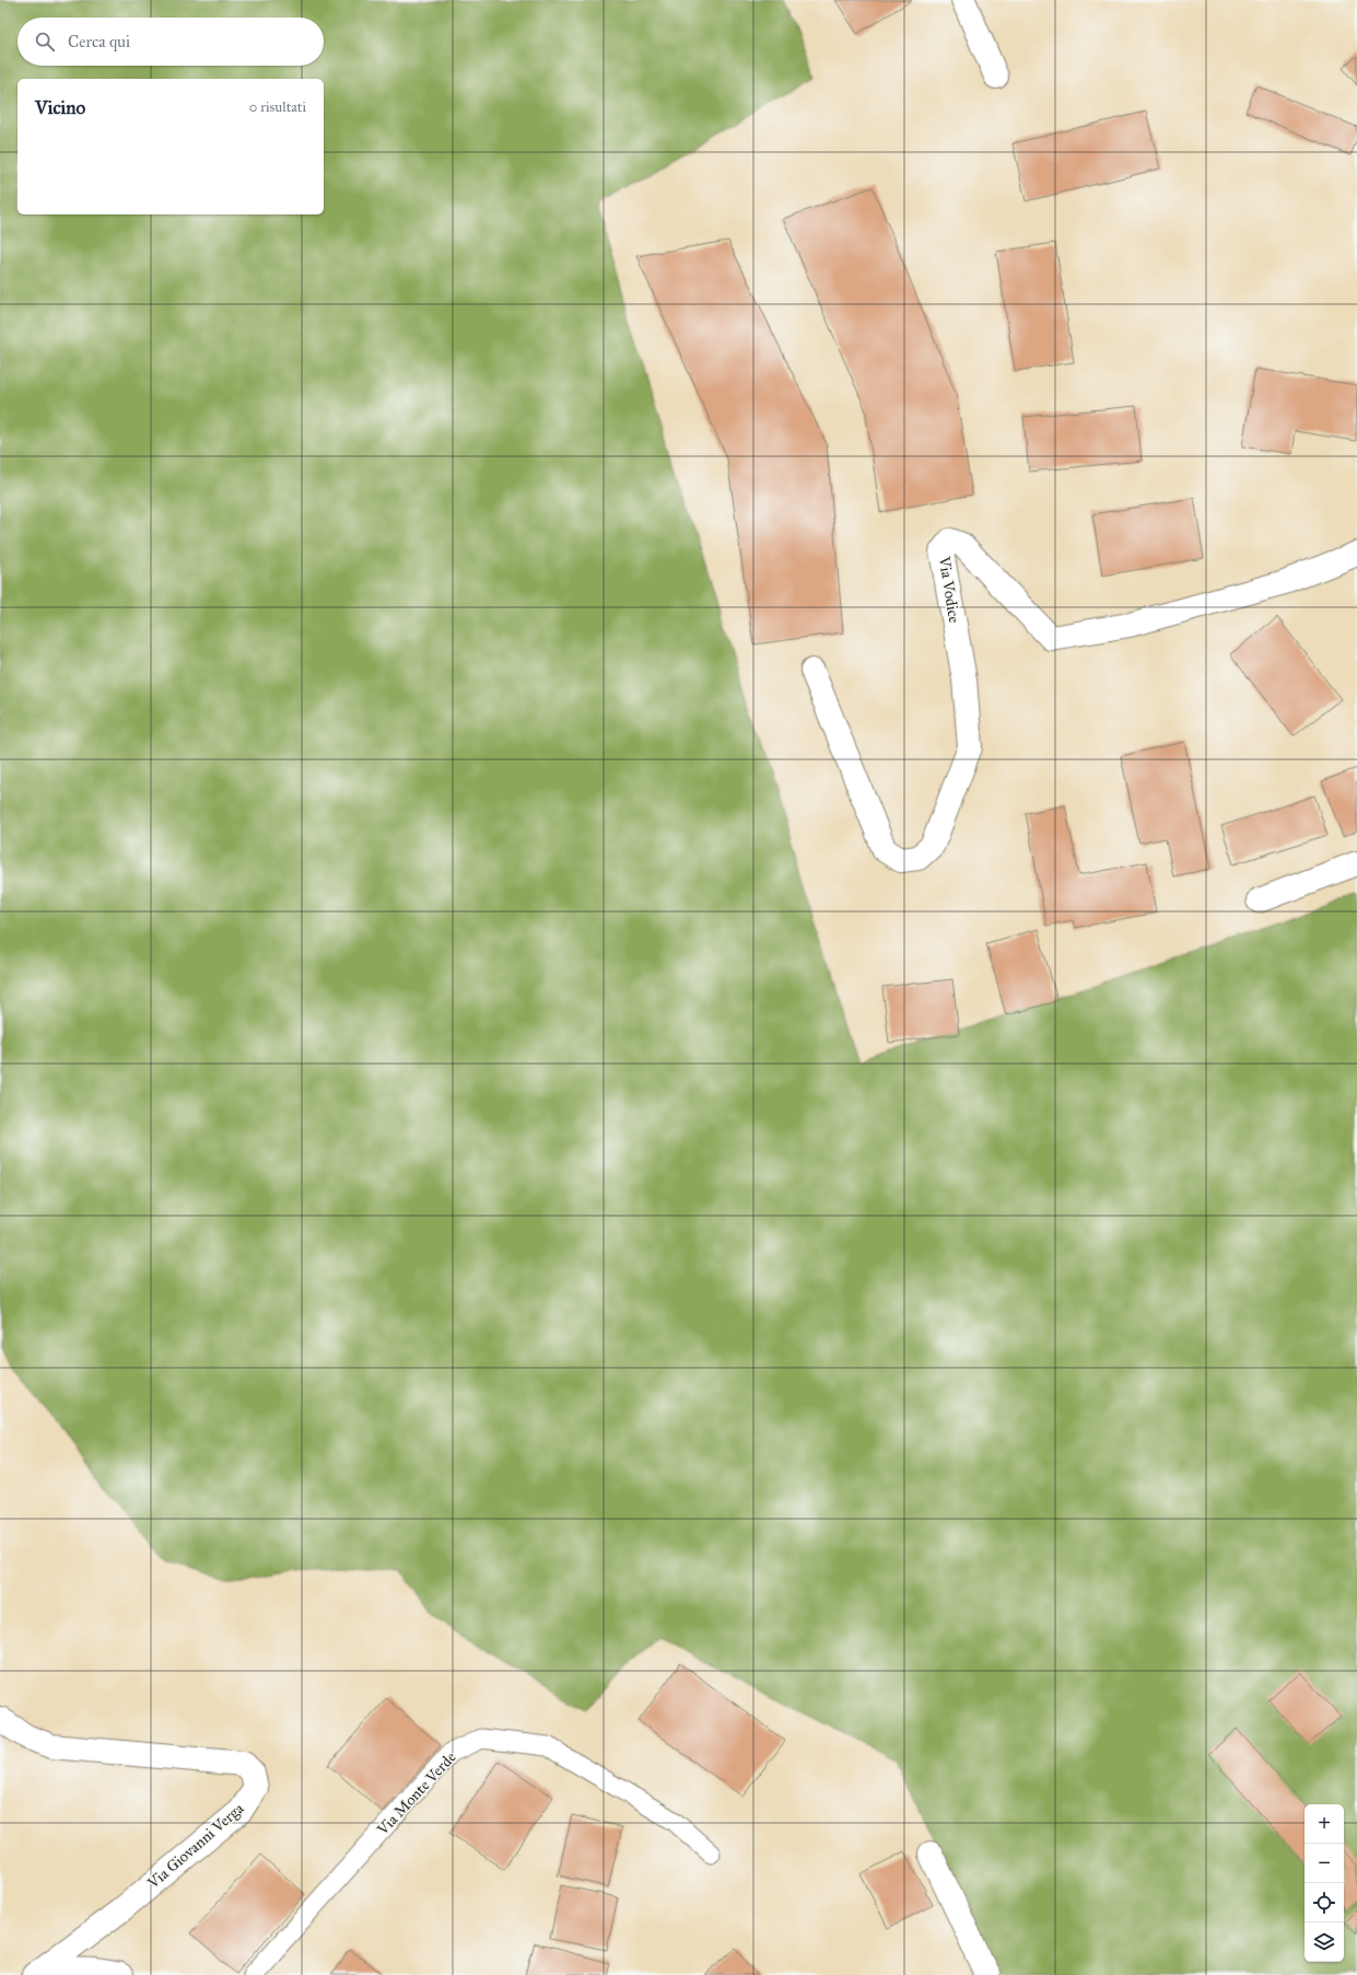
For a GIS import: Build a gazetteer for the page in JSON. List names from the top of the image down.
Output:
{
  "streets": {
    "street": ["Via Vodice", "Via Giovanni Verga"],
    "lane": ["Via Monte Verde"]
  },
  "page": {
    "search": "Cerca qui",
    "heading": ["Vicino", "0 risultati"],
    "map_buttons": ["+", "−"]
  }
}
